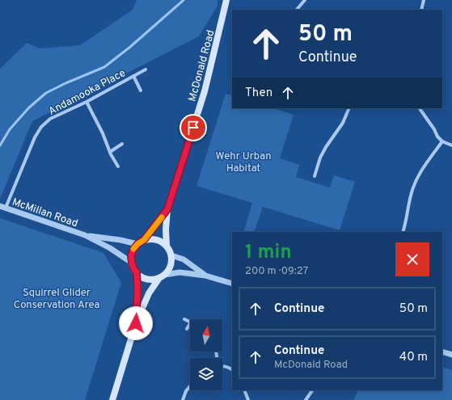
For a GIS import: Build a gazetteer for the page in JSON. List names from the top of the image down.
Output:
{
  "streets": {
    "main road": ["McDonald Road"],
    "street": ["Andamooka Place", "McMillan Road"]
  },
  "crossings": [
    ["McDonald Road", "McMillan Road"],
    ["Andamooka Place", "McMillan Road"]
  ],
  "parks": ["Wehr Urban Habitat", "Squirrel Glider Conservation Area"],
  "north": "top",
  "page": {
    "turn": ["50 m", "Continue"],
    "then": "Then",
    "heading": ["1 min", "200 m · 09:27"],
    "list": [
      {
        "name": "Continue",
        "value": "50 m"
      },
      {
        "name": "Continue",
        "note": "McDonald Road",
        "value": "40 m"
      }
    ]
  }
}
